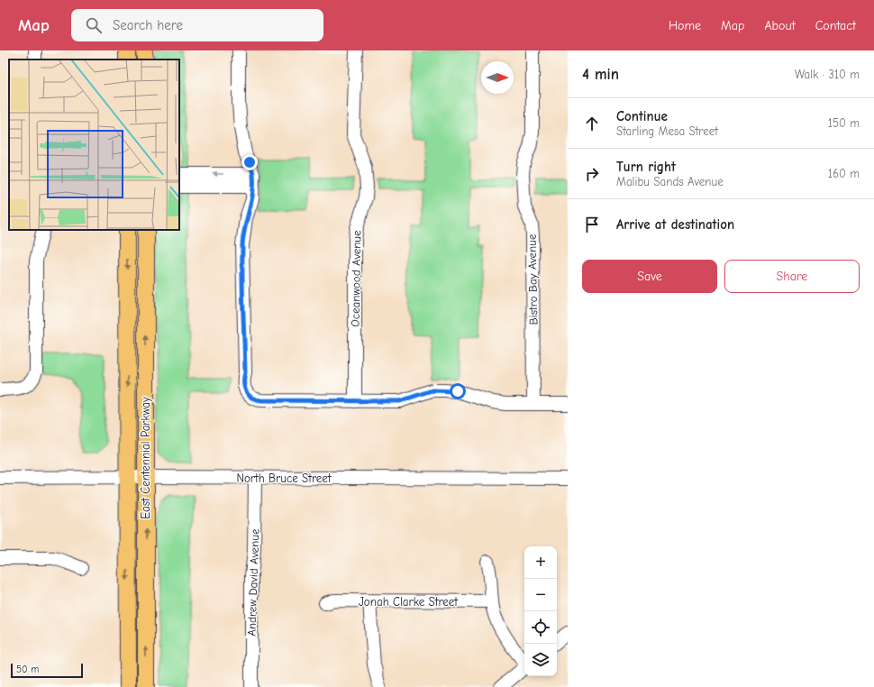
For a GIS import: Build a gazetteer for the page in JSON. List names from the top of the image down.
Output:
{
  "streets": {
    "main road": ["East Centennial Parkway"],
    "street": [
      "Oceanwood Avenue",
      "Bistro Bay Avenue",
      "North Bruce Street",
      "Andrew David Avenue",
      "Jonah Clarke Street"
    ]
  },
  "crossings": [
    ["East Centennial Parkway", "North Bruce Street"],
    ["North Bruce Street", "Andrew David Avenue"]
  ],
  "scale_bar": "50 m",
  "north": "right",
  "page": {
    "header": "Map",
    "search": "Search here",
    "nav": [
      "Home",
      "Map",
      "About",
      "Contact"
    ],
    "heading": ["4 min", "Walk · 310 m"],
    "list": [
      ["Continue", "Starling Mesa Street", "150 m"],
      ["Turn right", "Malibu Sands Avenue", "160 m"],
      "Arrive at destination"
    ],
    "buttons": ["Save", "Share"],
    "map_buttons": ["+", "−"],
    "scale": "50 m"
  }
}
